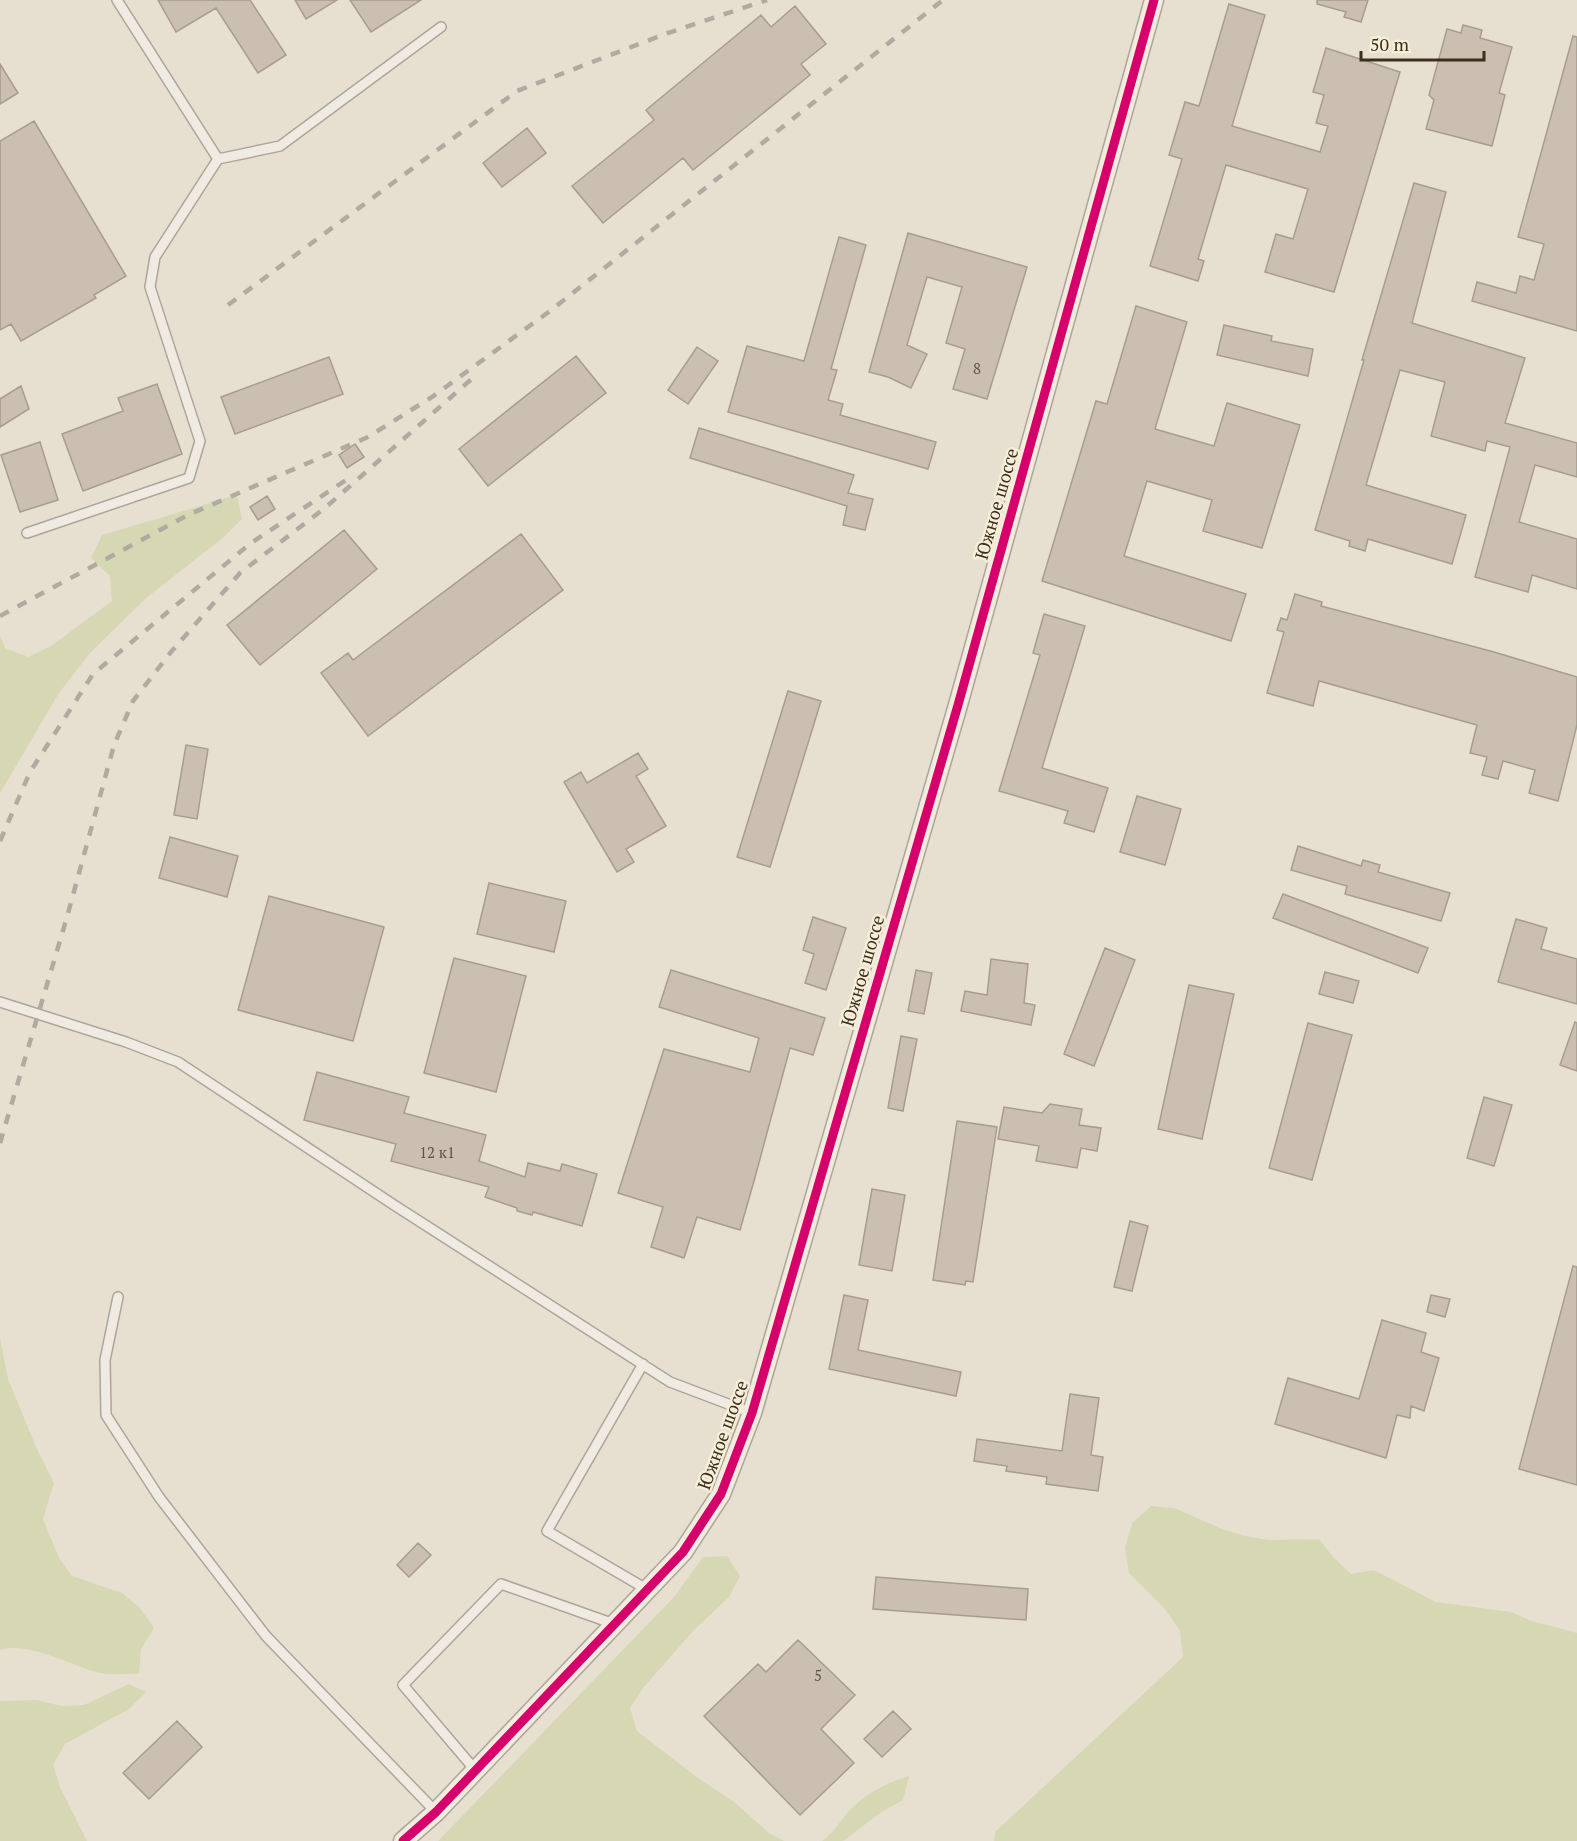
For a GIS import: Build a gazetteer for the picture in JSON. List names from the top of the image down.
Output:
{
  "streets": {
    "street": ["Южное шоссе"]
  },
  "house_numbers": ["8", "12 к1", "5"],
  "scale_bar": "50 m"
}
